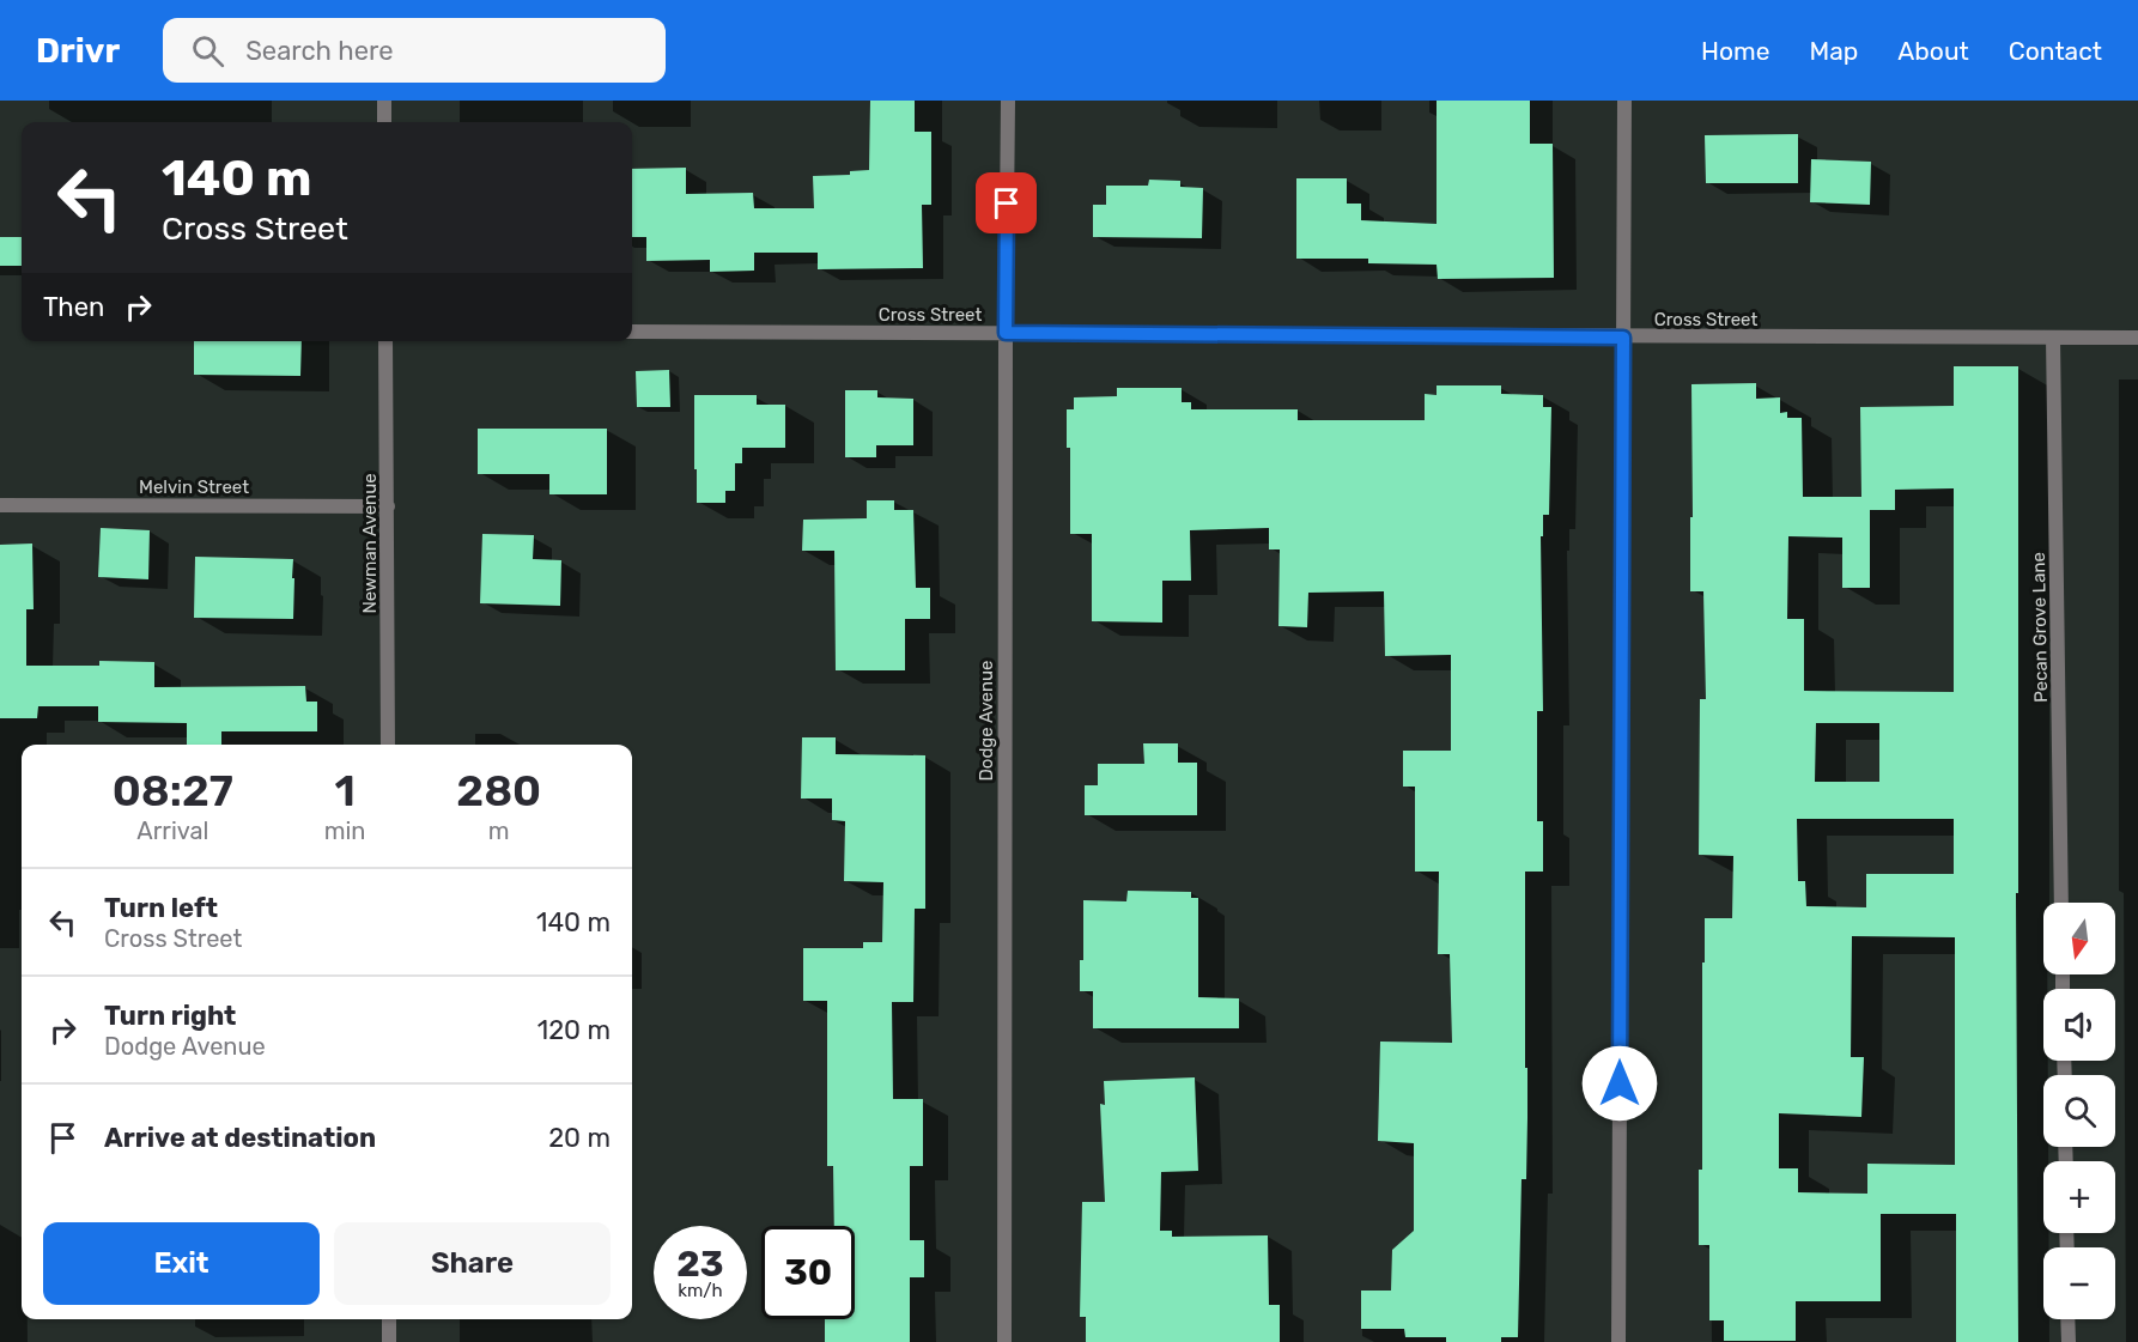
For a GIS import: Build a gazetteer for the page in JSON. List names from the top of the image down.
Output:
{
  "streets": {
    "street": [
      "Cross Street",
      "Melvin Street",
      "Newman Avenue",
      "Pecan Grove Lane",
      "Dodge Avenue"
    ]
  },
  "crossings": [
    ["Cross Street", "Pecan Grove Lane"],
    ["Cross Street", "Dodge Avenue"],
    ["Melvin Street", "Newman Avenue"]
  ],
  "north": "bottom",
  "page": {
    "header": "Drivr",
    "search": "Search here",
    "nav": [
      "Home",
      "Map",
      "About",
      "Contact"
    ],
    "turn": ["140 m", "Cross Street"],
    "then": "Then",
    "eta": [
      "08:27",
      "Arrival",
      "1",
      "min",
      "280",
      "m"
    ],
    "list": [
      {
        "name": "Turn left",
        "note": "Cross Street",
        "value": "140 m"
      },
      {
        "name": "Turn right",
        "note": "Dodge Avenue",
        "value": "120 m"
      },
      {
        "name": "Arrive at destination",
        "value": "20 m"
      }
    ],
    "map_buttons": ["+", "−"],
    "buttons": ["Exit", "Share"],
    "speed": "23 km/h",
    "limit": "30"
  }
}
